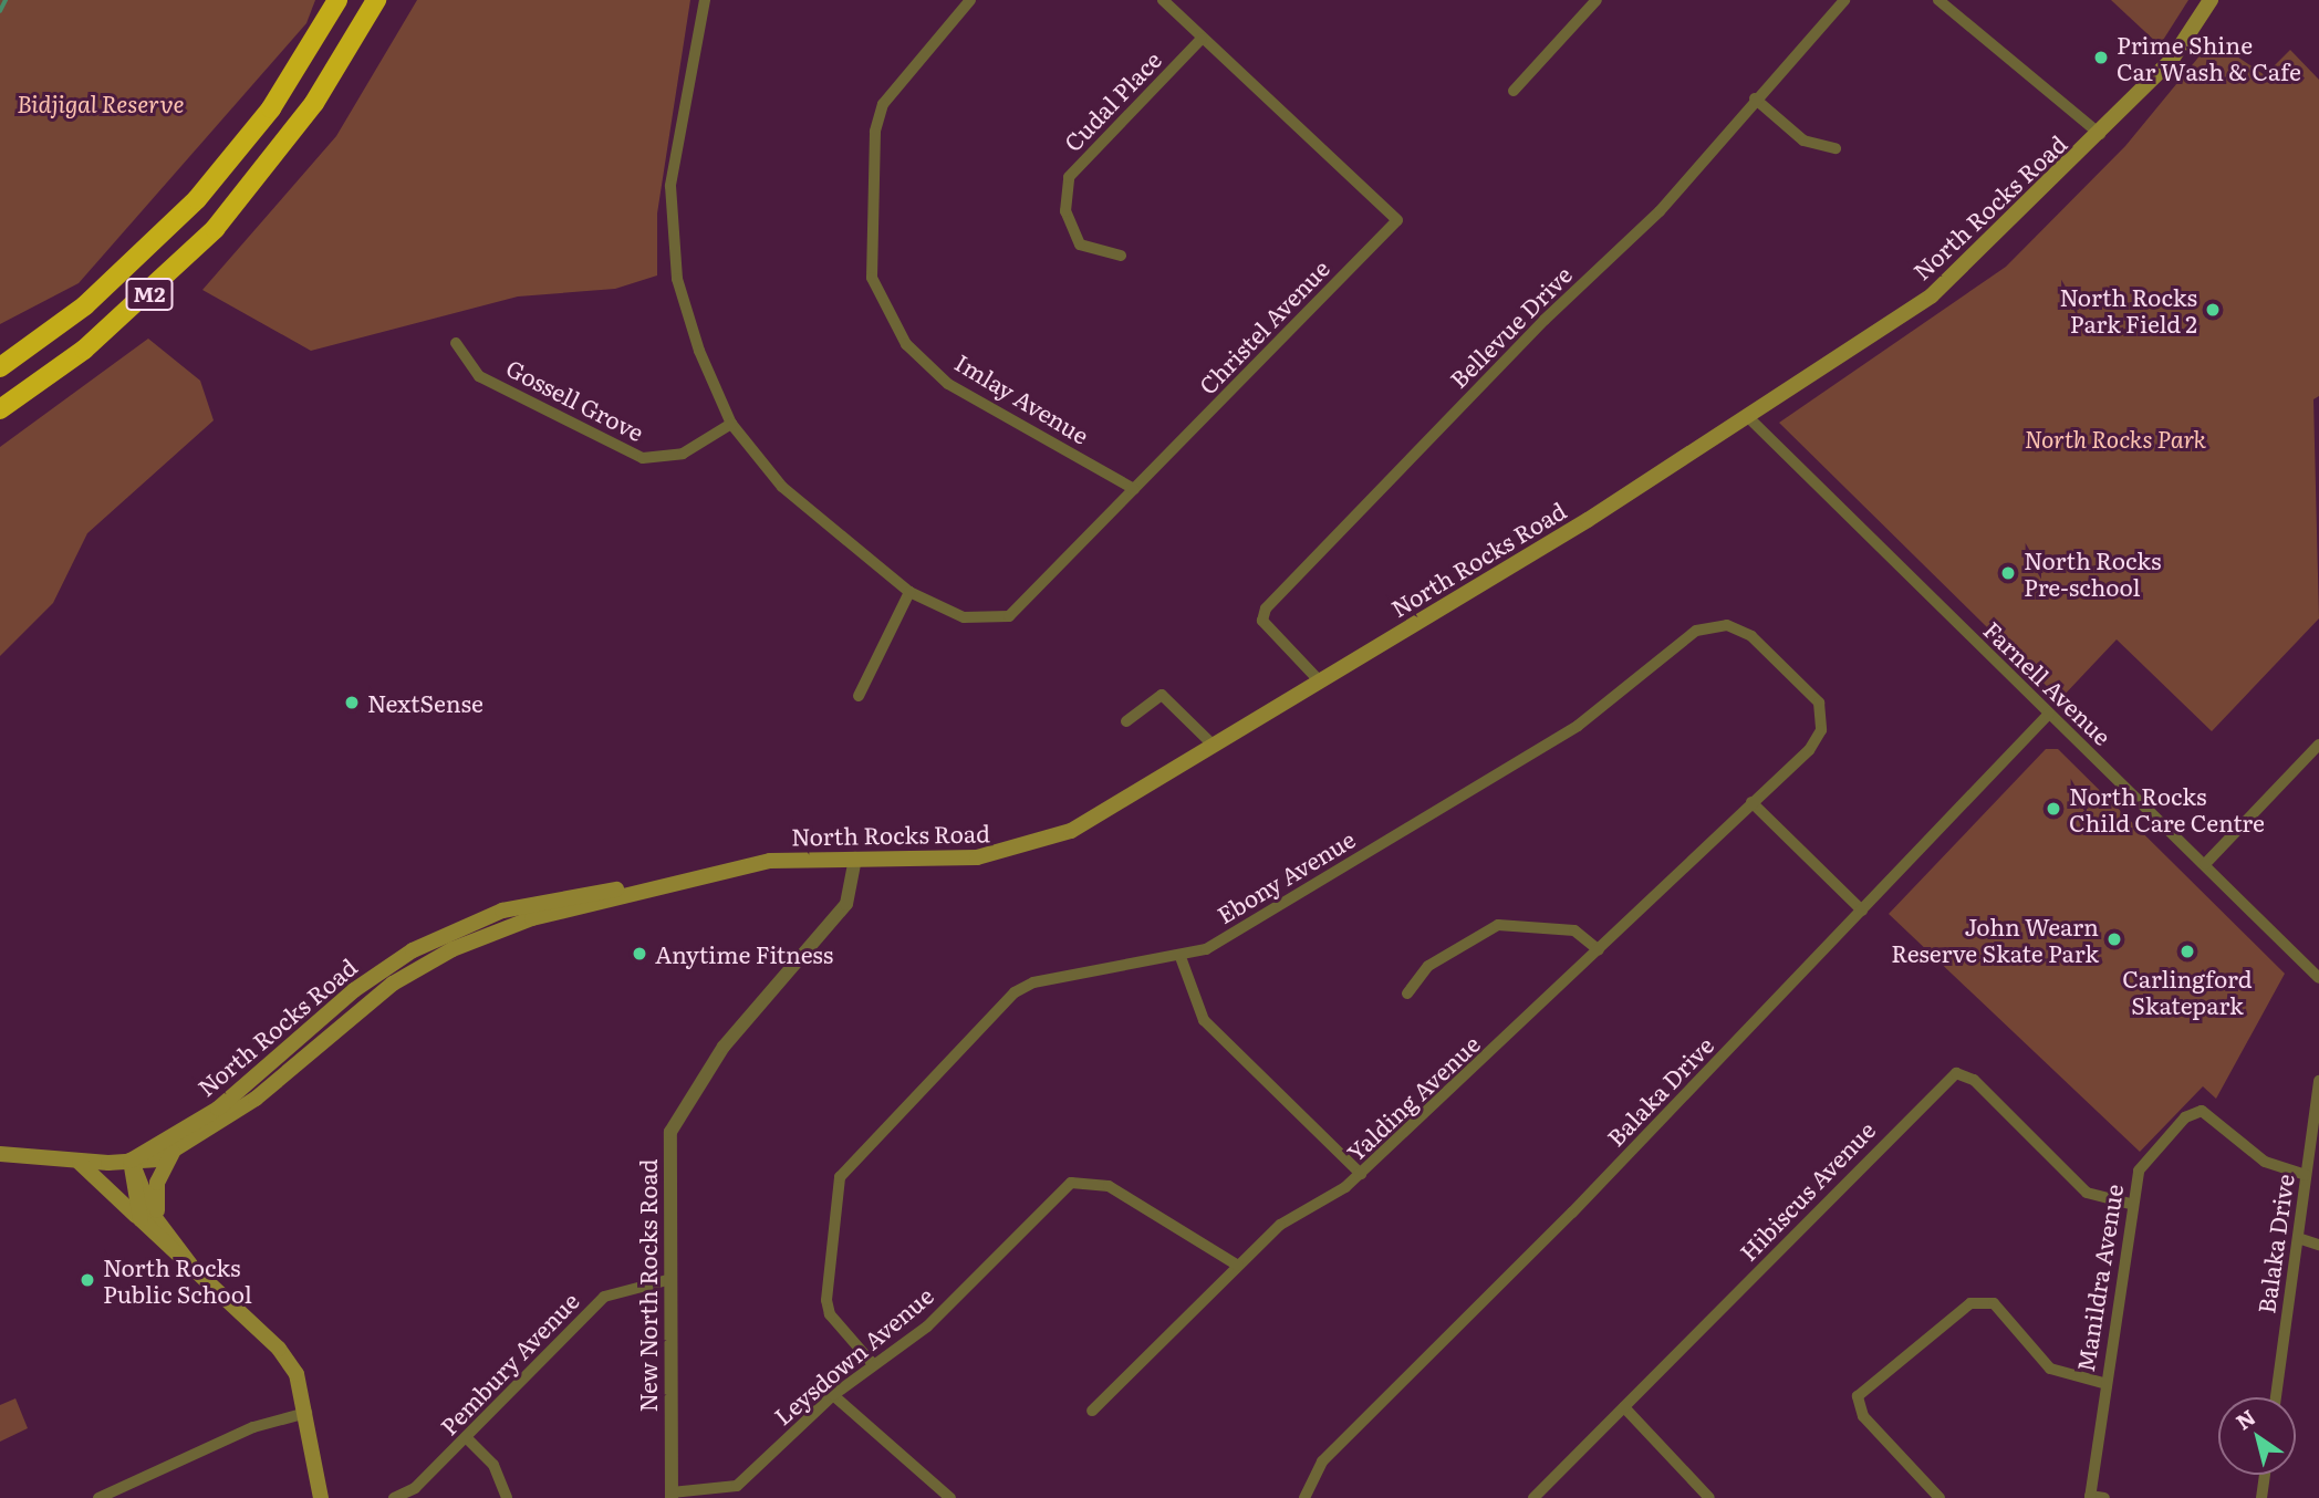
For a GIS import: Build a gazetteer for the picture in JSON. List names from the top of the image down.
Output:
{
  "streets": {
    "highway": ["M2"],
    "main road": ["North Rocks Road"],
    "street": [
      "Cudal Place",
      "Christel Avenue",
      "Bellevue Drive",
      "Imlay Avenue",
      "Gossell Grove",
      "Farnell Avenue",
      "Ebony Avenue",
      "Balaka Drive",
      "Yalding Avenue",
      "Hibiscus Avenue",
      "Manildra Avenue",
      "New North Rocks Road",
      "Leysdown Avenue",
      "Pembury Avenue"
    ]
  },
  "crossings": [
    ["Cudal Place", "Christel Avenue"],
    ["North Rocks Road", "Bellevue Drive"],
    ["North Rocks Road", "Farnell Avenue"],
    ["North Rocks Road", "New North Rocks Road"],
    ["Christel Avenue", "Imlay Avenue"],
    ["Christel Avenue", "Gossell Grove"],
    ["Farnell Avenue", "Balaka Drive"],
    ["Ebony Avenue", "Yalding Avenue"],
    ["Ebony Avenue", "Leysdown Avenue"],
    ["Balaka Drive", "Manildra Avenue"],
    ["Hibiscus Avenue", "Manildra Avenue"],
    ["New North Rocks Road", "Leysdown Avenue"],
    ["New North Rocks Road", "Pembury Avenue"]
  ],
  "parks": ["Bidjigal Reserve", "North Rocks Park"],
  "places": [
    "Prime Shine Car Wash & Cafe",
    "North Rocks Park Field 2",
    "North Rocks Pre-school",
    "NextSense",
    "North Rocks Child Care Centre",
    "John Wearn Reserve Skate Park",
    "Carlingford Skatepark",
    "Anytime Fitness",
    "North Rocks Public School"
  ],
  "north": "top left"
}
